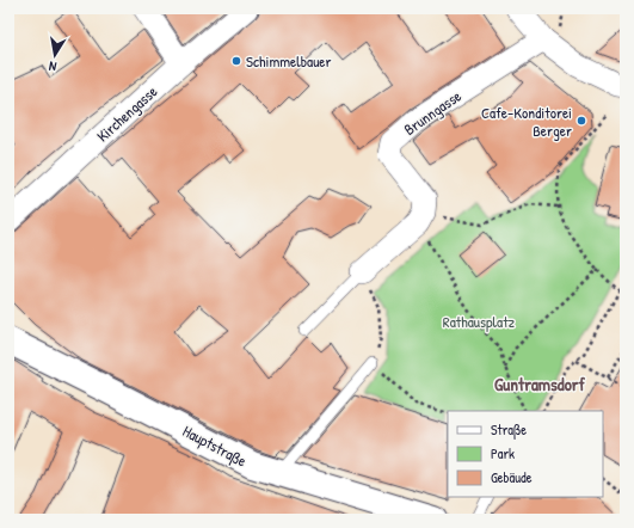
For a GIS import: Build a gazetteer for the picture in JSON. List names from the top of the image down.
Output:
{
  "streets": {
    "street": ["Brunngasse", "Kirchengasse", "Hauptstraße"]
  },
  "districts": ["Guntramsdorf"],
  "parks": ["Rathausplatz"],
  "places": ["Schimmelbauer", "Cafe-Konditorei Berger"],
  "legend": ["Straße", "Park", "Gebäude"],
  "north": "bottom"
}
